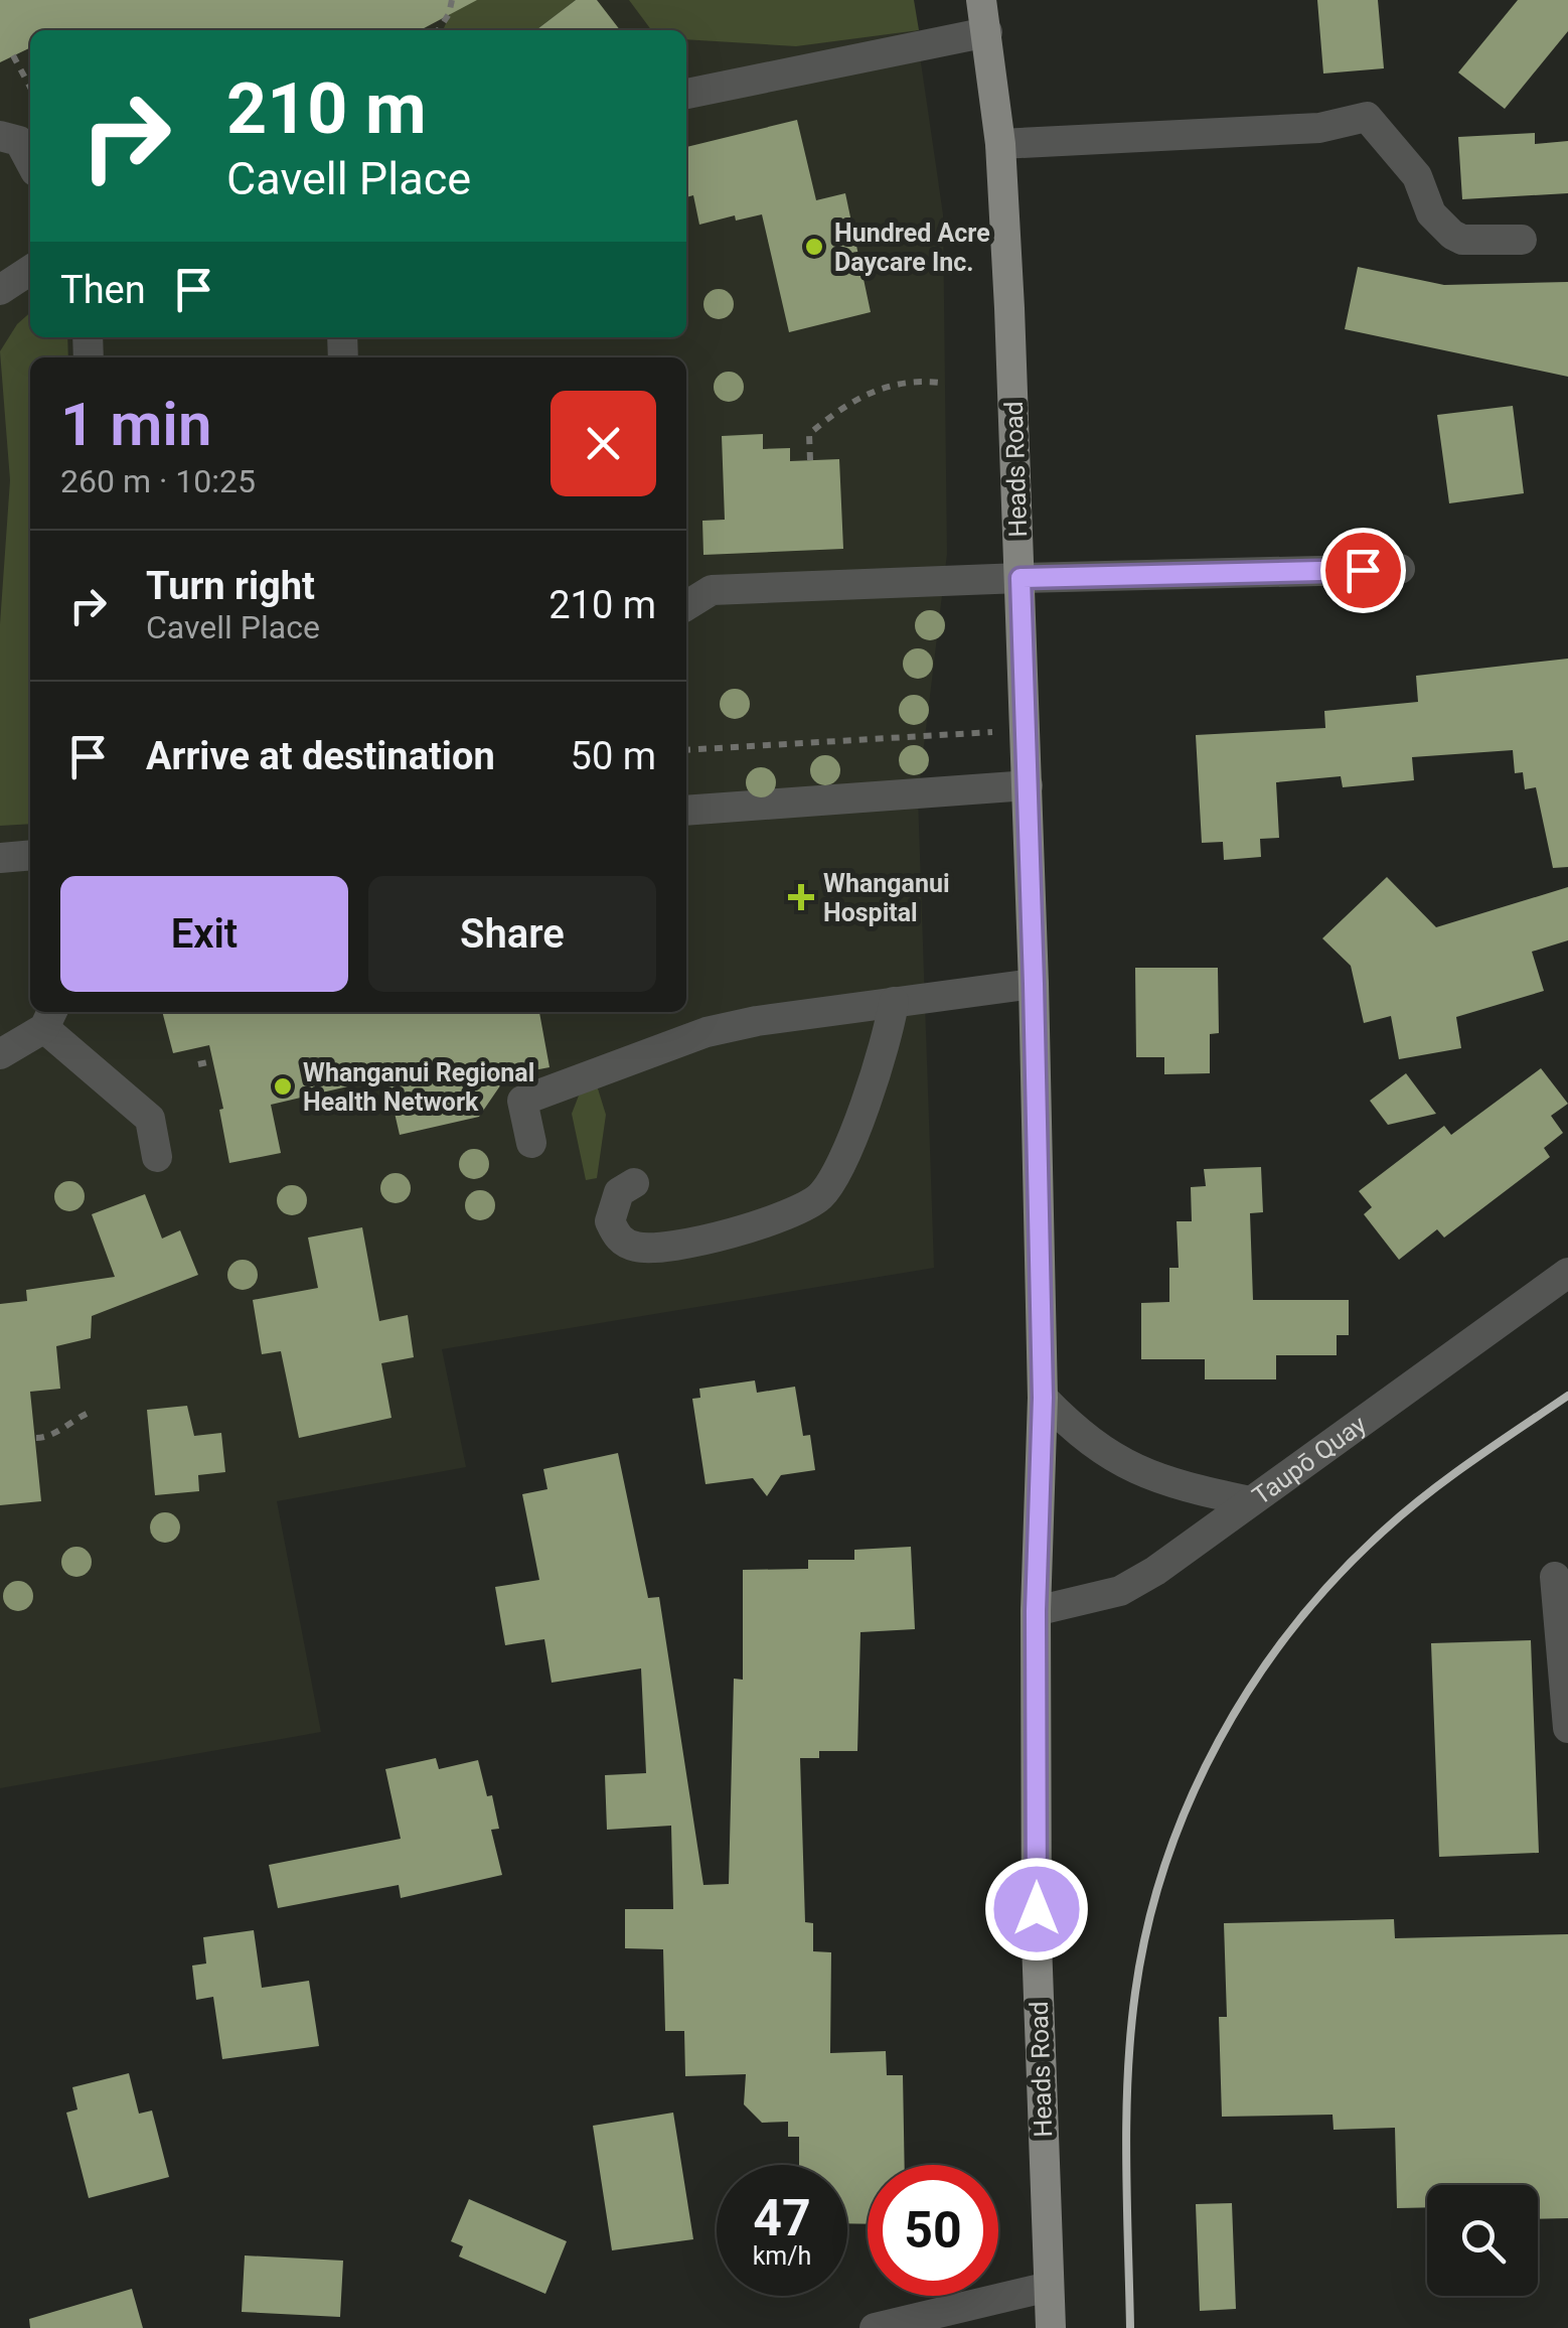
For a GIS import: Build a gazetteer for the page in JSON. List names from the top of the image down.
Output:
{
  "streets": {
    "main road": ["Heads Road"],
    "street": ["Taupō Quay"]
  },
  "crossings": [
    ["Heads Road", "Taupō Quay"]
  ],
  "places": {
    "other": ["Hundred Acre Daycare Inc.", "Whanganui Regional Health Network"],
    "health": ["Whanganui Hospital"]
  },
  "page": {
    "turn": ["210 m", "Cavell Place"],
    "then": "Then",
    "heading": ["1 min", "260 m · 10:25"],
    "list": [
      {
        "name": "Turn right",
        "note": "Cavell Place",
        "value": "210 m"
      },
      {
        "name": "Arrive at destination",
        "value": "50 m"
      }
    ],
    "buttons": ["Exit", "Share"],
    "speed": "47 km/h",
    "limit": "50"
  }
}
